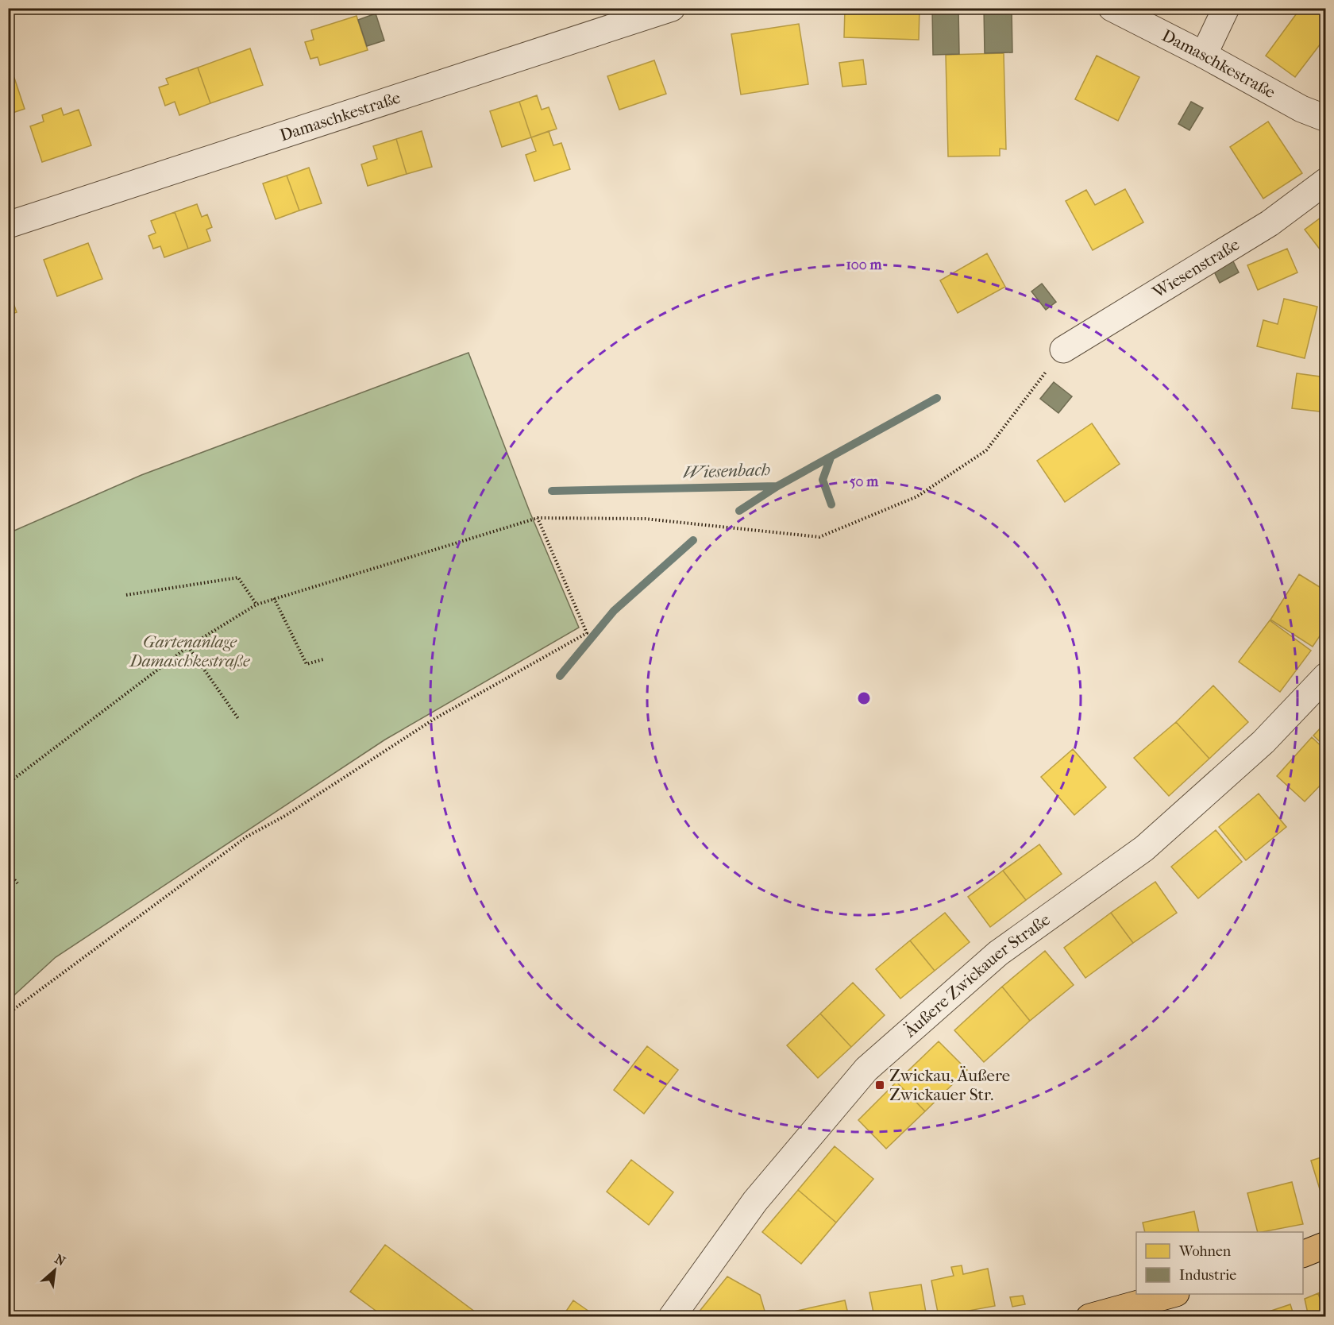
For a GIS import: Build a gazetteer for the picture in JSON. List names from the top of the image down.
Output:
{
  "streets": {
    "street": ["Damaschkestraße", "Wiesenstraße", "Äußere Zwickauer Straße"]
  },
  "water": ["Wiesenbach"],
  "parks": ["Gartenanlage Damaschkestraße"],
  "places": {
    "transit": ["Zwickau, Äußere Zwickauer Str."]
  },
  "legend": ["Wohnen", "Industrie"],
  "north": "top right",
  "rings": ["100 m", "50 m"]
}
